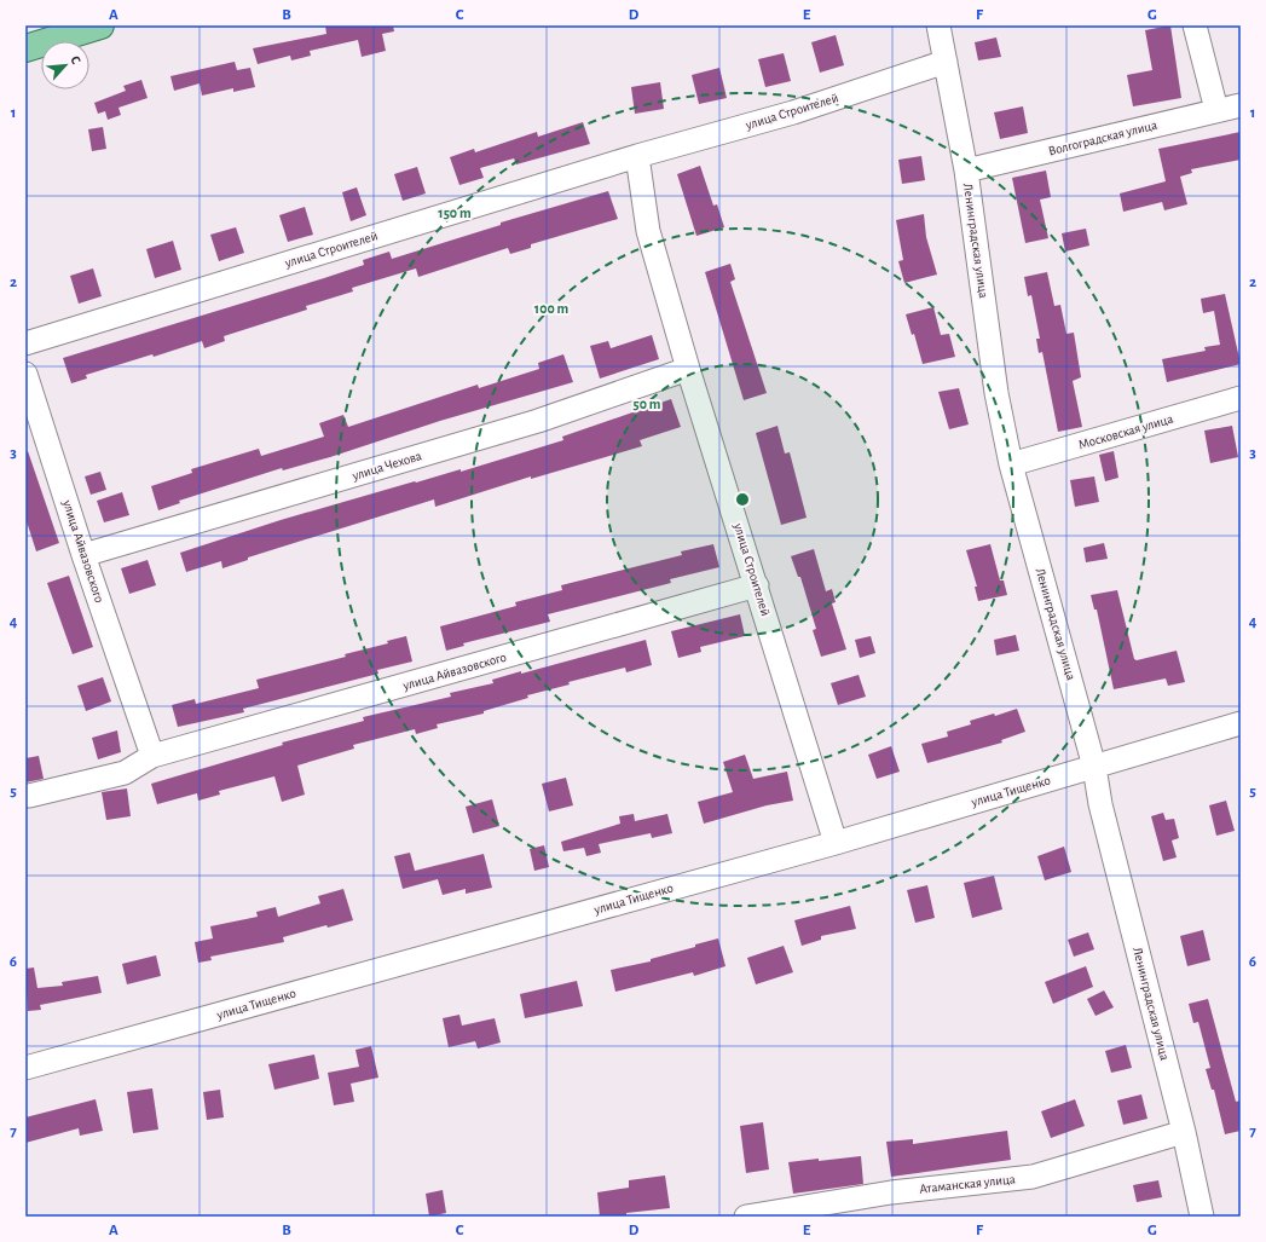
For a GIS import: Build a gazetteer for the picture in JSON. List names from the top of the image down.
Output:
{
  "streets": {
    "street": [
      "улица Строителей",
      "Волгоградская улица",
      "Ленинградская улица",
      "Московская улица",
      "улица Чехова",
      "улица Айвазовского",
      "улица Тищенко",
      "Атаманская улица"
    ]
  },
  "crossings": [
    ["улица Строителей", "Ленинградская улица"],
    ["улица Строителей", "улица Чехова"],
    ["улица Строителей", "улица Айвазовского"],
    ["улица Строителей", "улица Тищенко"],
    ["Волгоградская улица", "Ленинградская улица"],
    ["Ленинградская улица", "Московская улица"],
    ["Ленинградская улица", "улица Тищенко"],
    ["Ленинградская улица", "Атаманская улица"],
    ["улица Чехова", "улица Айвазовского"]
  ],
  "north": "top right",
  "grid": {
    "columns": [
      "A",
      "B",
      "C",
      "D",
      "E",
      "F",
      "G"
    ],
    "rows": [
      "1",
      "2",
      "3",
      "4",
      "5",
      "6",
      "7"
    ]
  },
  "rings": ["150 m", "100 m", "50 m"]
}
